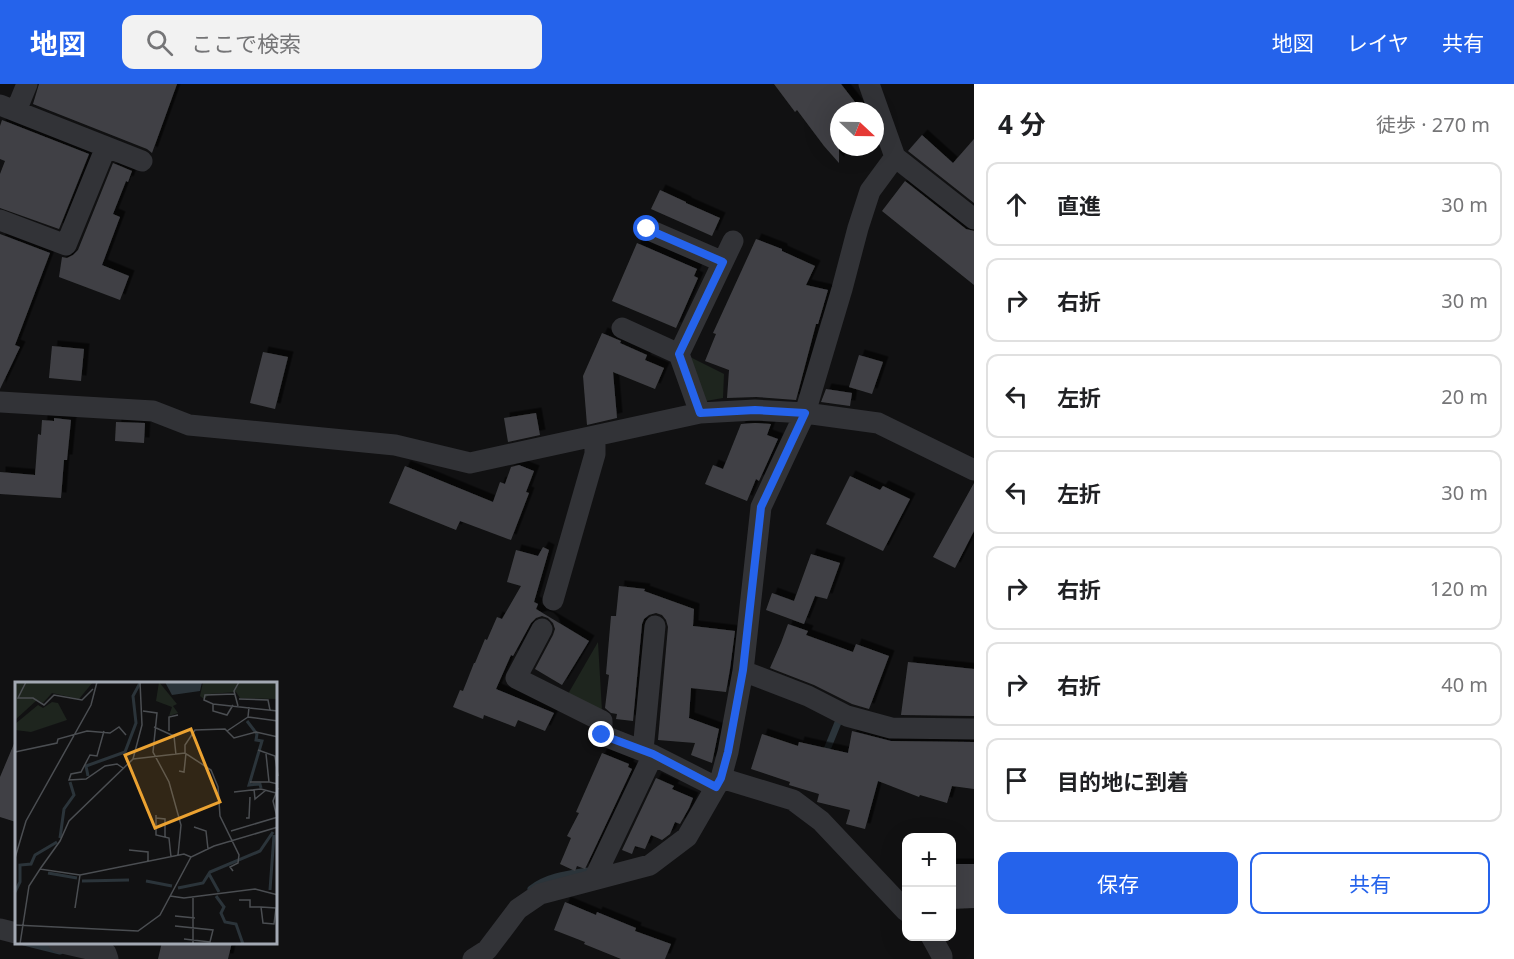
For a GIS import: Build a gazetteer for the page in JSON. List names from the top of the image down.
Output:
{
  "north": "right",
  "page": {
    "header": "地図",
    "search": "ここで検索",
    "nav": ["地図", "レイヤ", "共有"],
    "heading": ["4 分", "徒歩 · 270 m"],
    "list": [
      ["直進", "30 m"],
      ["右折", "30 m"],
      ["左折", "20 m"],
      ["左折", "30 m"],
      ["右折", "120 m"],
      ["右折", "40 m"],
      "目的地に到着"
    ],
    "map_buttons": ["+", "−"],
    "buttons": ["保存", "共有"]
  }
}
